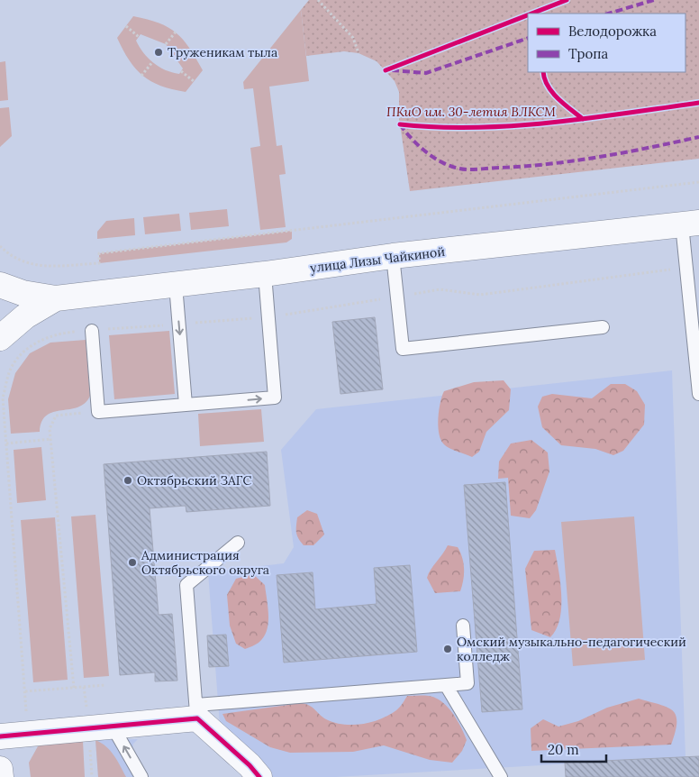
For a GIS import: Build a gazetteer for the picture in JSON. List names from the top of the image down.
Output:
{
  "streets": {
    "main road": ["улица Лизы Чайкиной"]
  },
  "parks": ["ПКиО им. 30-летия ВЛКСМ"],
  "places": [
    "Труженикам тыла",
    "Октябрьский ЗАГС",
    "Администрация Октябрьского округа",
    "Омский музыкально-педагогический колледж"
  ],
  "legend": ["Велодорожка", "Тропа"],
  "scale_bar": "20 m"
}
